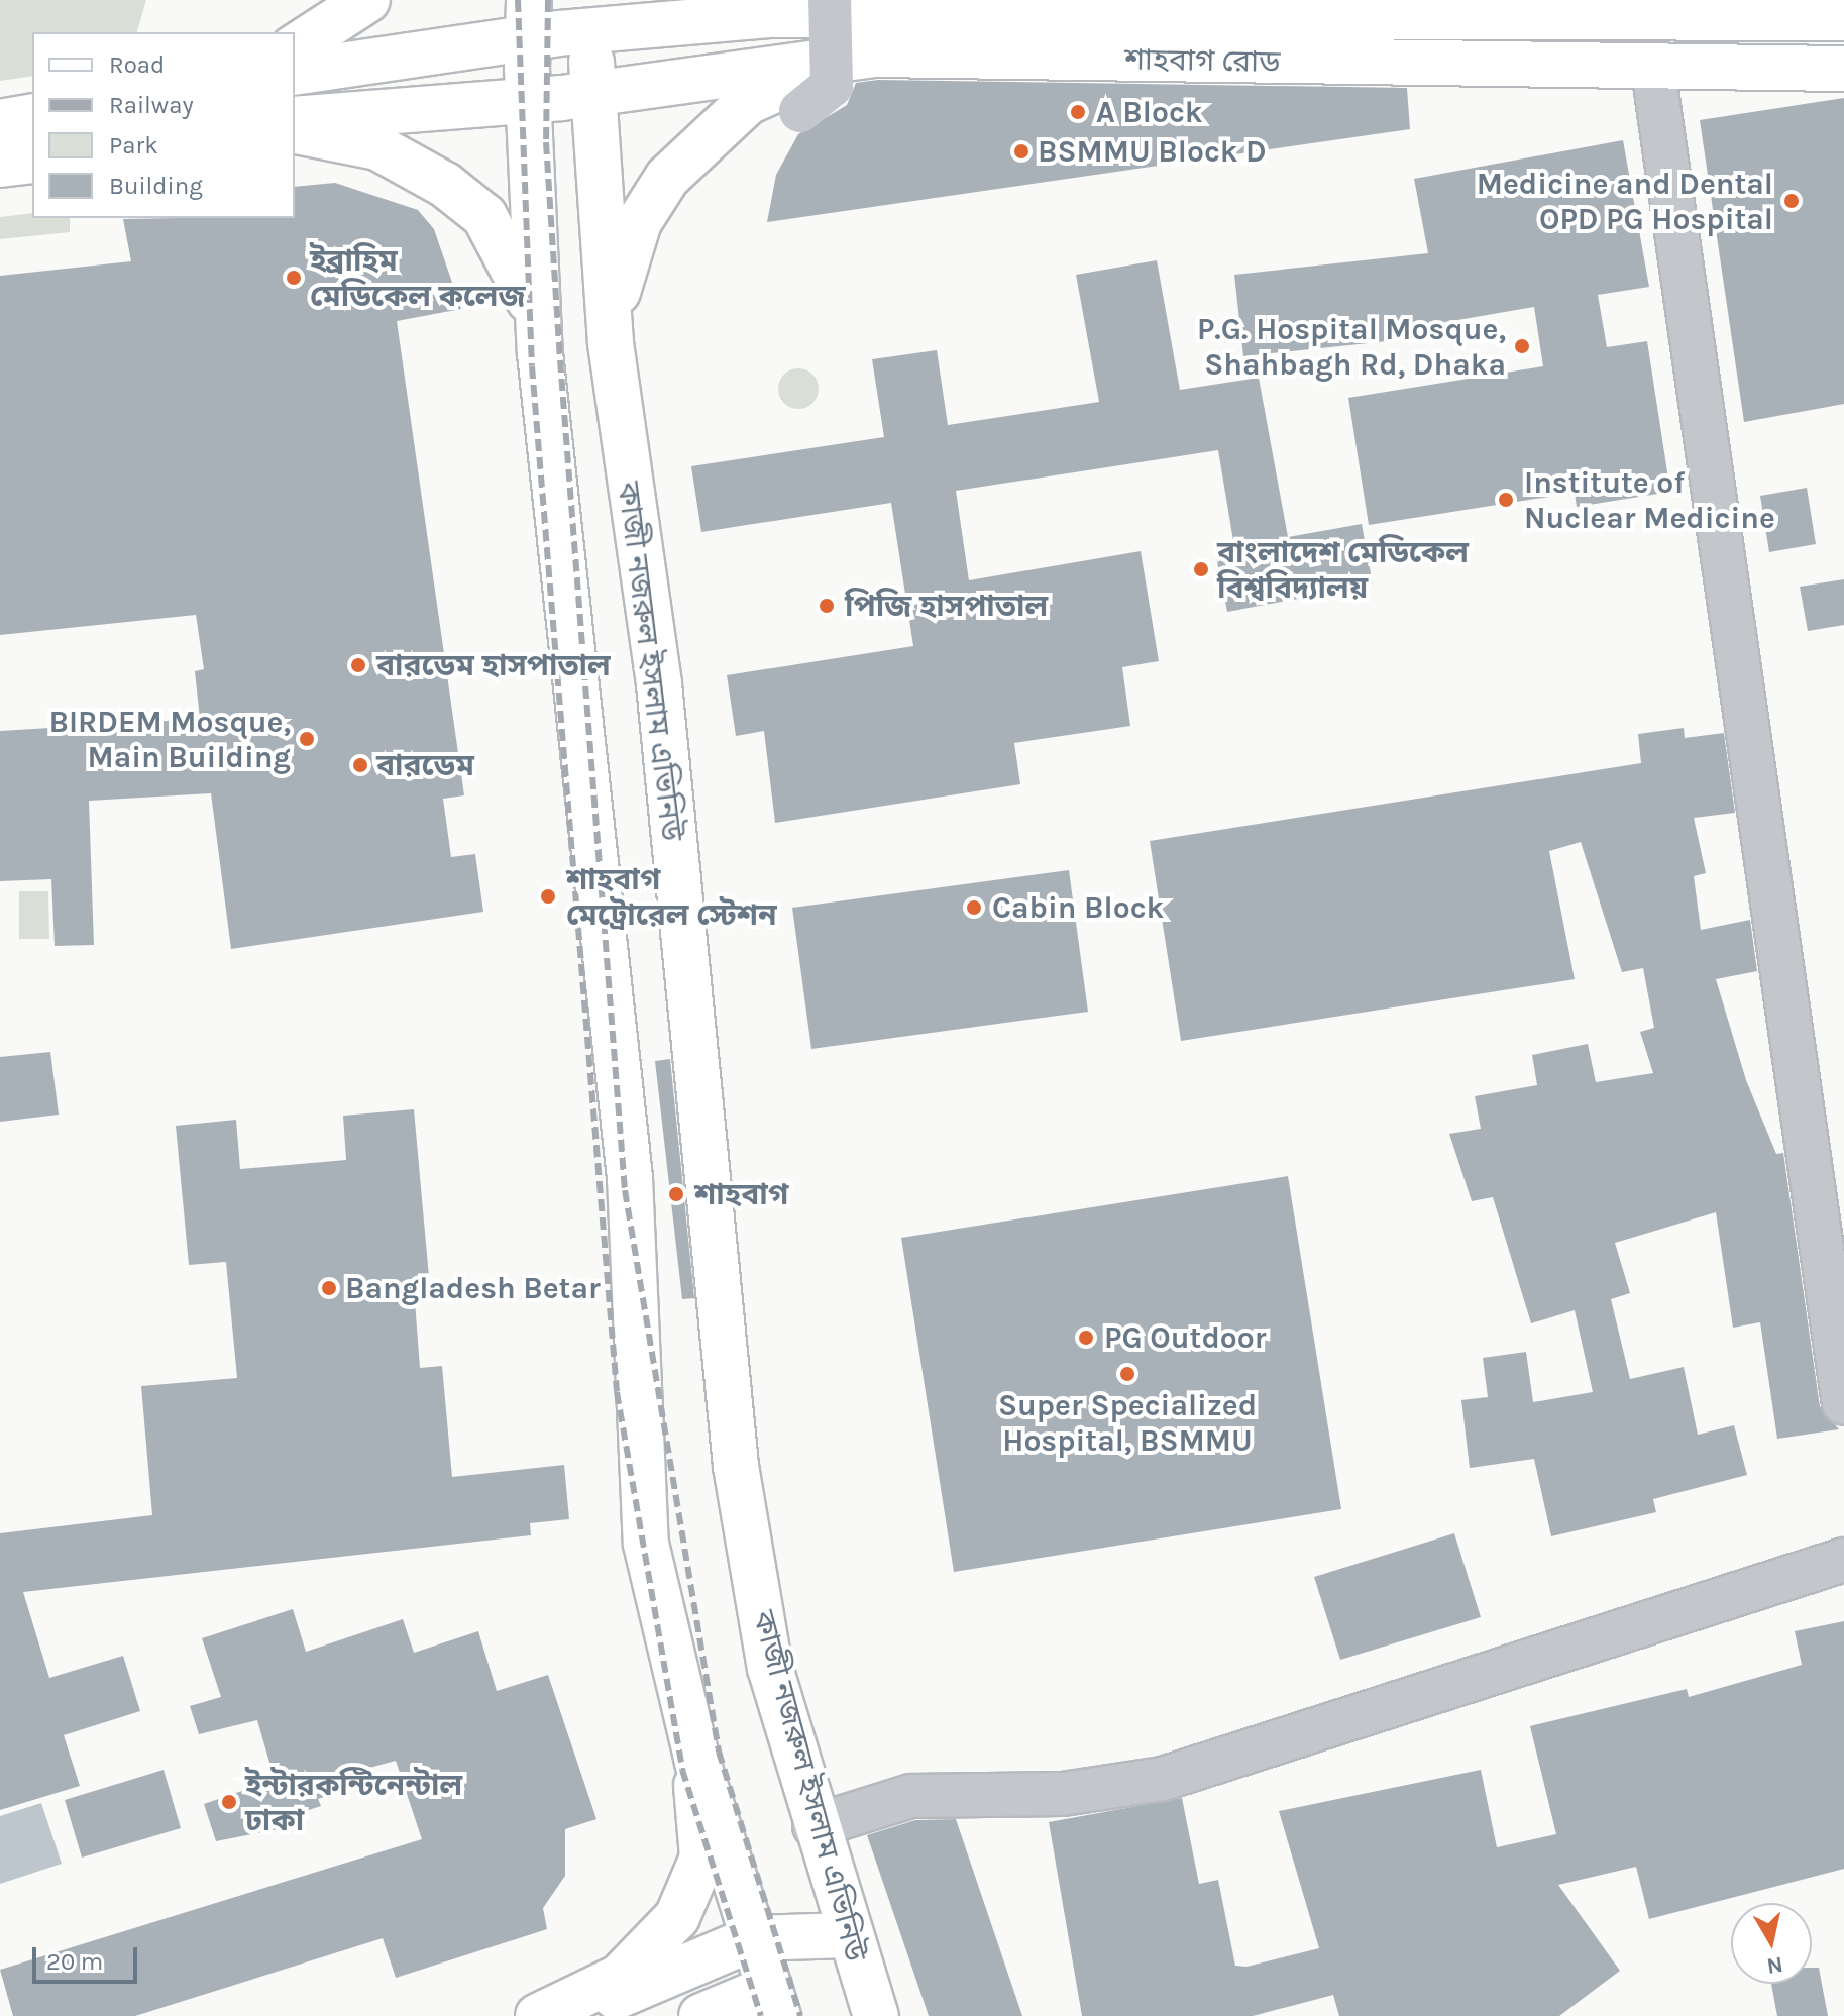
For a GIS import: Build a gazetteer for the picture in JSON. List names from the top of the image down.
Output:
{
  "streets": {
    "main road": ["শাহবাগ রোড", "কাজী নজরুল ইসলাম এভিনিউ"]
  },
  "crossings": [
    ["শাহবাগ রোড", "কাজী নজরুল ইসলাম এভিনিউ"]
  ],
  "places": [
    "A Block",
    "BSMMU Block D",
    "Medicine and Dental OPD PG Hospital",
    "ইব্রাহিম মেডিকেল কলেজ",
    "P.G. Hospital Mosque, Shahbagh Rd, Dhaka",
    "Institute of Nuclear Medicine",
    "বাংলাদেশ মেডিকেল বিশ্ববিদ্যালয়",
    "পিজি হাসপাতাল",
    "বারডেম হাসপাতাল",
    "BIRDEM Mosque, Main Building",
    "বারডেম",
    "শাহবাগ মেট্রোরেল স্টেশন",
    "Cabin Block",
    "শাহবাগ",
    "Bangladesh Betar",
    "PG Outdoor",
    "Super Specialized Hospital, BSMMU",
    "ইন্টারকন্টিনেন্টাল ঢাকা"
  ],
  "legend": [
    "Road",
    "Railway",
    "Park",
    "Building"
  ],
  "scale_bar": "20 m",
  "north": "bottom"
}
